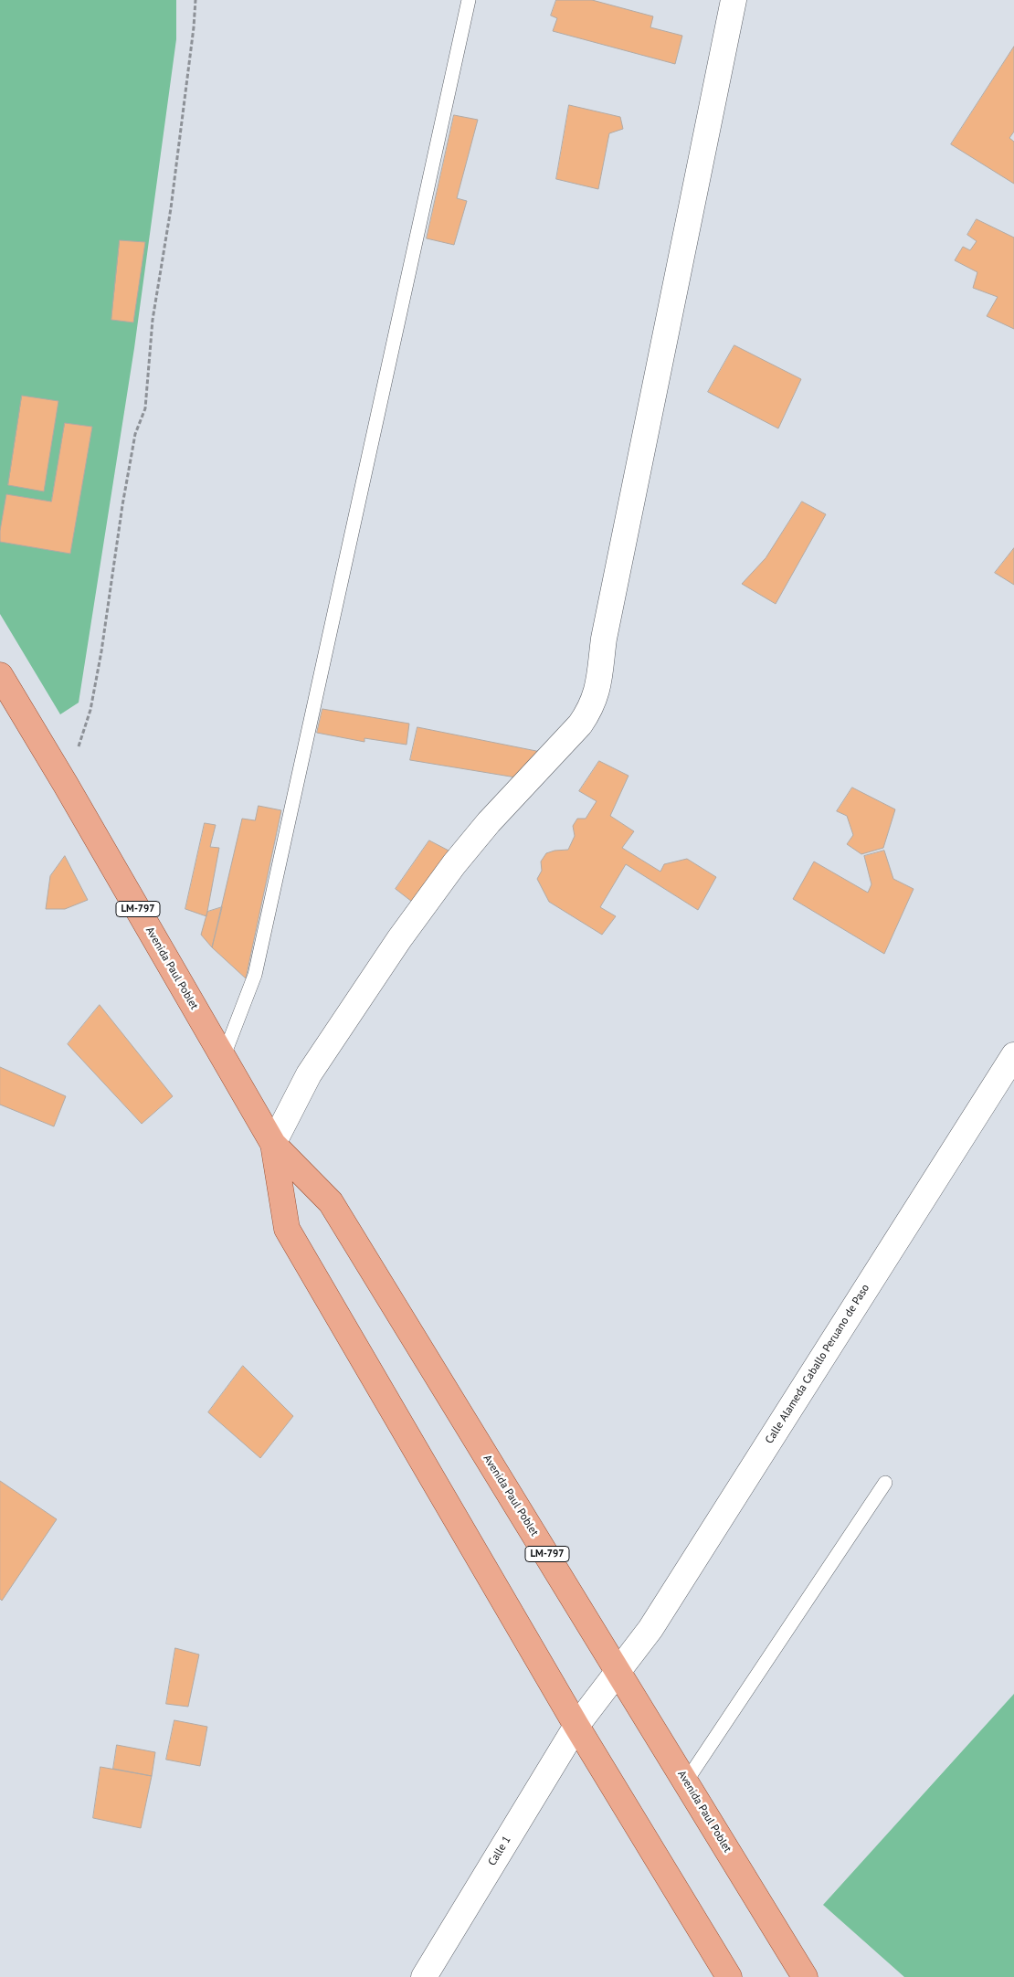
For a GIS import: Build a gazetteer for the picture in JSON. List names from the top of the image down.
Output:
{
  "streets": {
    "main road": ["LM-797", "Avenida Paul Poblet"],
    "street": ["Calle Alameda Caballo Peruano de Paso", "Calle 1"]
  },
  "crossings": [
    ["Avenida Paul Poblet", "Calle Alameda Caballo Peruano de Paso"],
    ["Avenida Paul Poblet", "Calle 1"],
    ["Calle Alameda Caballo Peruano de Paso", "Calle 1"]
  ]
}
